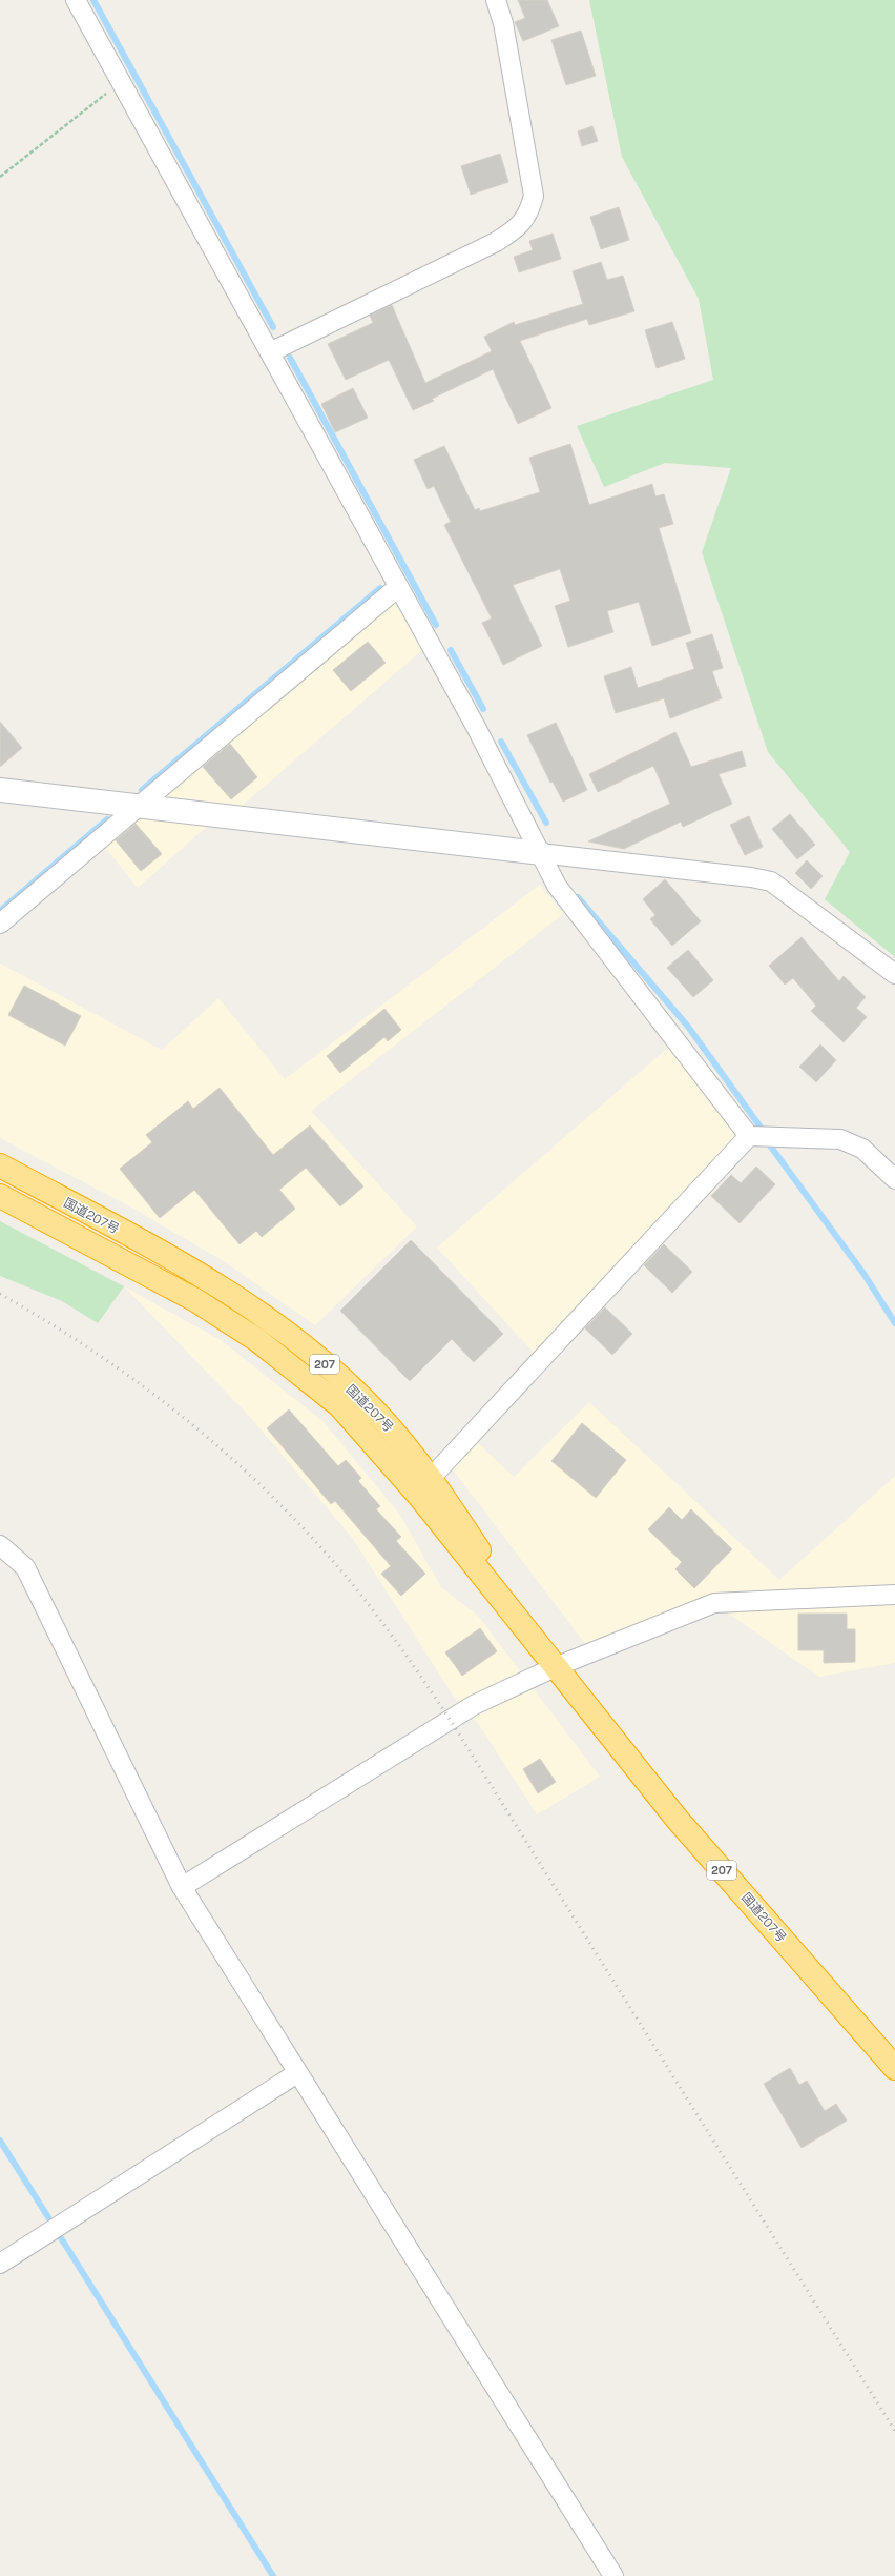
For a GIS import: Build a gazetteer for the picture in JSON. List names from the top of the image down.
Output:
{
  "streets": {
    "highway": ["国道207号", "207"]
  }
}
